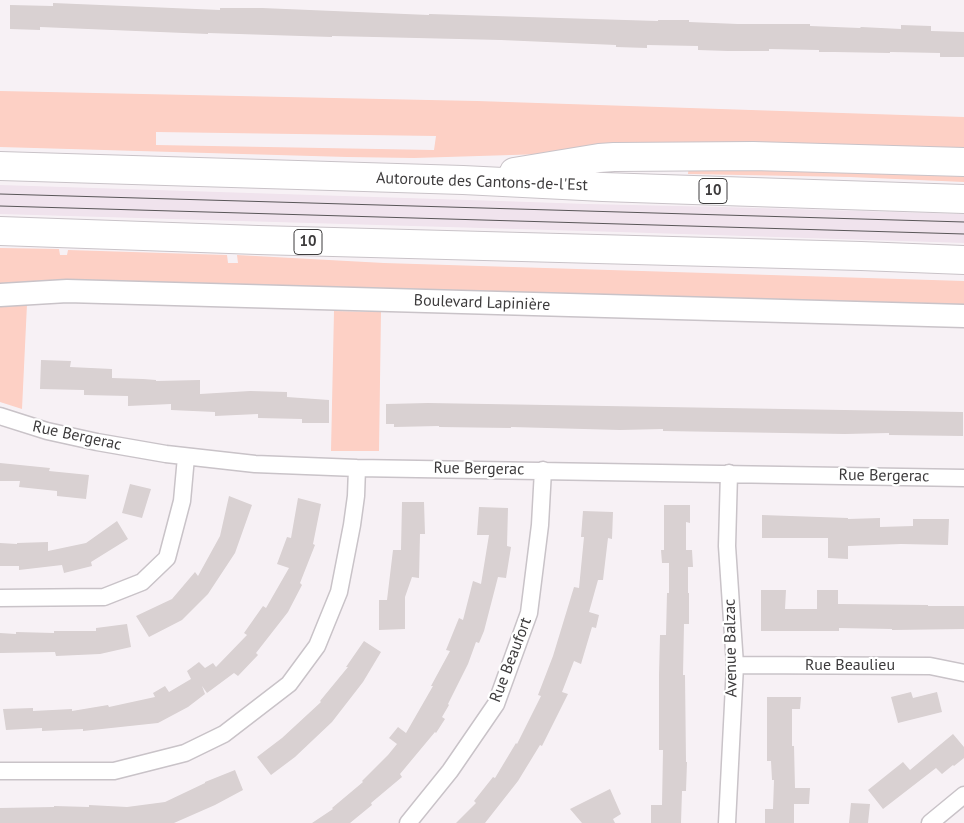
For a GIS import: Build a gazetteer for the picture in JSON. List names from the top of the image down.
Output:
{
  "streets": {
    "highway": ["Autoroute des Cantons-de-l'Est", "10"],
    "main road": ["Boulevard Lapinière"],
    "street": [
      "Rue Bergerac",
      "Avenue Balzac",
      "Rue Beaufort",
      "Rue Beaulieu"
    ]
  },
  "crossings": [
    ["Rue Bergerac", "Avenue Balzac"],
    ["Rue Bergerac", "Rue Beaufort"],
    ["Avenue Balzac", "Rue Beaulieu"]
  ]
}
